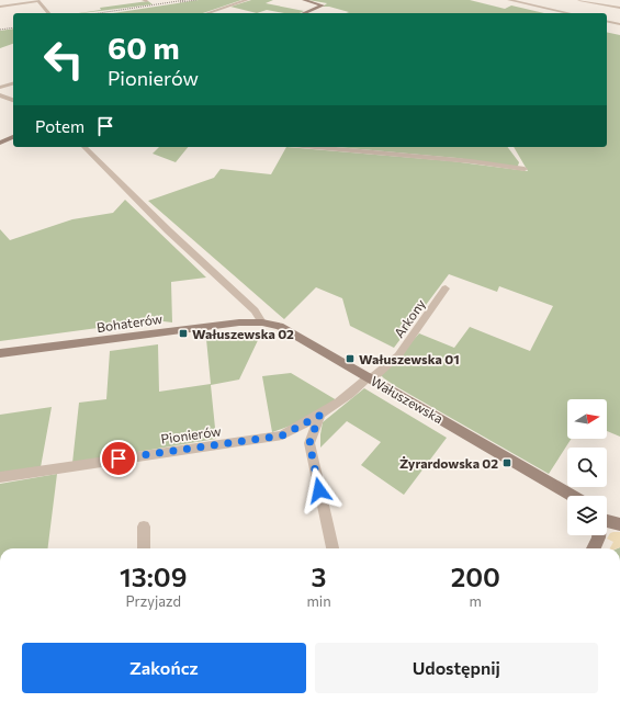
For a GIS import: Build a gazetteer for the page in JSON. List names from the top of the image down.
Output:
{
  "streets": {
    "street": [
      "Arkony",
      "Bohaterów",
      "Wałuszewska",
      "Pionierów"
    ]
  },
  "crossings": [
    ["Arkony", "Wałuszewska"],
    ["Arkony", "Pionierów"],
    ["Bohaterów", "Wałuszewska"],
    ["Wałuszewska", "Pionierów"]
  ],
  "places": {
    "transit": ["Wałuszewska 02", "Wałuszewska 01", "Żyrardowska 02"]
  },
  "north": "right",
  "page": {
    "turn": ["60 m", "Pionierów"],
    "then": "Potem",
    "eta": [
      "13:09",
      "Przyjazd",
      "3",
      "min",
      "200",
      "m"
    ],
    "buttons": ["Zakończ", "Udostępnij"]
  }
}
